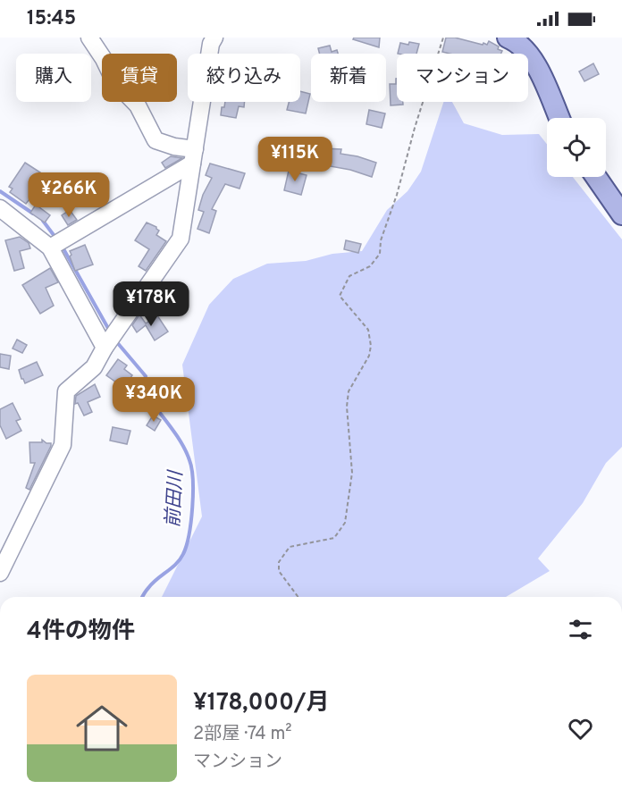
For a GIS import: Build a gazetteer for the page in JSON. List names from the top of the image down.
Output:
{
  "water": ["前田川"],
  "page": {
    "status": "15:45",
    "chip": [
      "購入",
      "賃貸",
      "絞り込み",
      "新着",
      "マンション"
    ],
    "price": [
      "¥115K",
      "¥266K",
      "¥178K",
      "¥340K"
    ],
    "heading": "4件の物件",
    "list": [
      {
        "name": "¥178,000/月",
        "note": "2部屋 · 74 m² · マンション"
      }
    ]
  }
}
